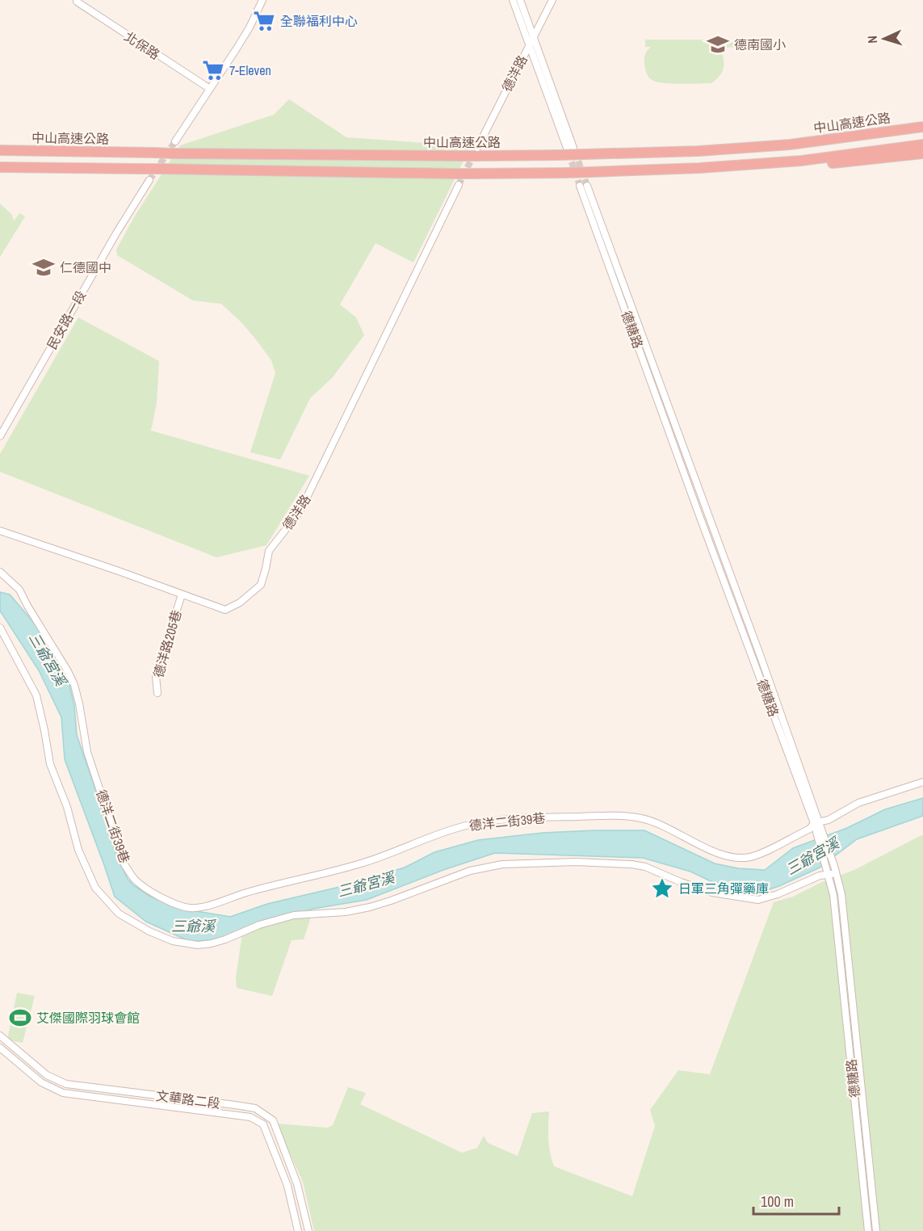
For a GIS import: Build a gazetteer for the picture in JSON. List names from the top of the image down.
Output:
{
  "streets": {
    "highway": ["中山高速公路"],
    "street": [
      "北保路",
      "德洋路",
      "民安路一段",
      "德糖路",
      "德洋路205巷",
      "德洋二街39巷",
      "文華路二段"
    ]
  },
  "crossings": [
    ["德洋路", "中山高速公路"],
    ["德洋路", "德洋路205巷"],
    ["德糖路", "德洋二街39巷"]
  ],
  "water": ["三爺宮溪", "三爺溪"],
  "places": {
    "supermarket": ["全聯福利中心", "7-Eleven"],
    "school or university": ["德南國小", "仁德國中"],
    "place": ["日軍三角彈藥庫"],
    "sports": ["艾傑國際羽球會館"]
  },
  "scale_bar": "100 m",
  "north": "left"
}
